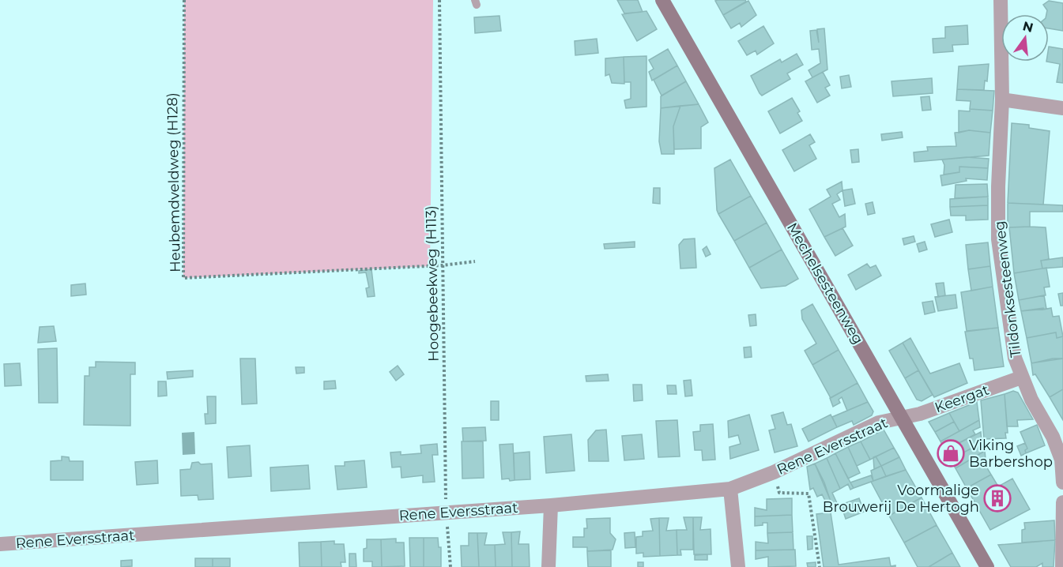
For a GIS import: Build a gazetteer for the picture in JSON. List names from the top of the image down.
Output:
{
  "streets": {
    "street": [
      "Mechelsesteenweg",
      "Tildonksesteenweg",
      "Keergat",
      "Rene Eversstraat"
    ],
    "path": ["Heubemdveldweg (H128)", "Hoogebeekweg (H113)"]
  },
  "crossings": [
    ["Heubemdveldweg (H128)", "Hoogebeekweg (H113)"],
    ["Hoogebeekweg (H113)", "Rene Eversstraat"],
    ["Mechelsesteenweg", "Keergat"],
    ["Mechelsesteenweg", "Rene Eversstraat"],
    ["Tildonksesteenweg", "Keergat"],
    ["Keergat", "Rene Eversstraat"]
  ],
  "places": {
    "shop": ["Viking Barbershop"],
    "building": ["Voormalige Brouwerij De Hertogh"]
  },
  "north": "top"
}
